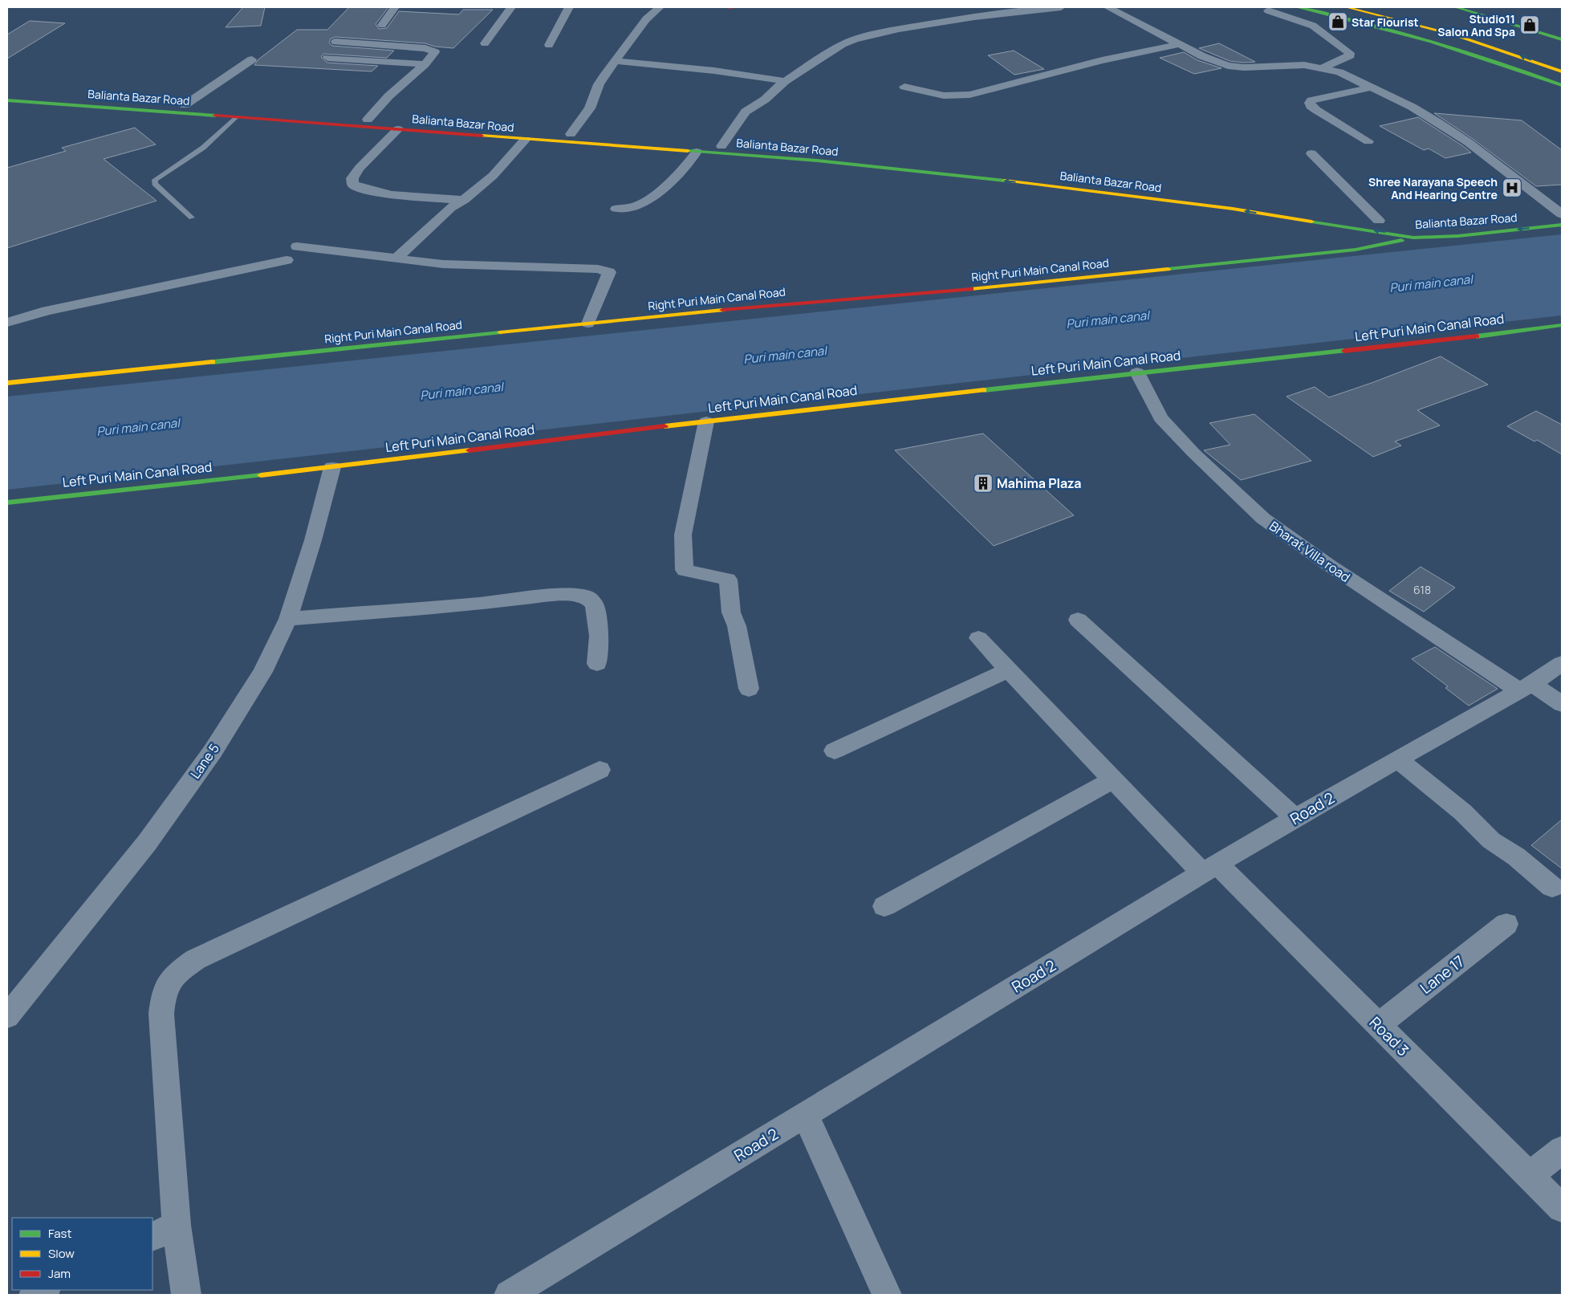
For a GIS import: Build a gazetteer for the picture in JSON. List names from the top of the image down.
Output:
{
  "streets": {
    "main road": ["Balianta Bazar Road", "Right Puri Main Canal Road", "Left Puri Main Canal Road"],
    "street": [
      "Bharat Villa road",
      "Lane 5",
      "Road 2",
      "Lane 17",
      "Road 3"
    ]
  },
  "crossings": [
    ["Balianta Bazar Road", "Right Puri Main Canal Road"],
    ["Left Puri Main Canal Road", "Bharat Villa road"],
    ["Left Puri Main Canal Road", "Lane 5"],
    ["Bharat Villa road", "Road 2"],
    ["Road 2", "Road 3"],
    ["Lane 17", "Road 3"]
  ],
  "water": ["Puri main canal"],
  "places": {
    "shop": ["Star Flourist", "Studio11 Salon And Spa"],
    "hospital": ["Shree Narayana Speech And Hearing Centre"],
    "building": ["Mahima Plaza"]
  },
  "house_numbers": ["618"],
  "legend": ["Fast", "Slow", "Jam"]
}
